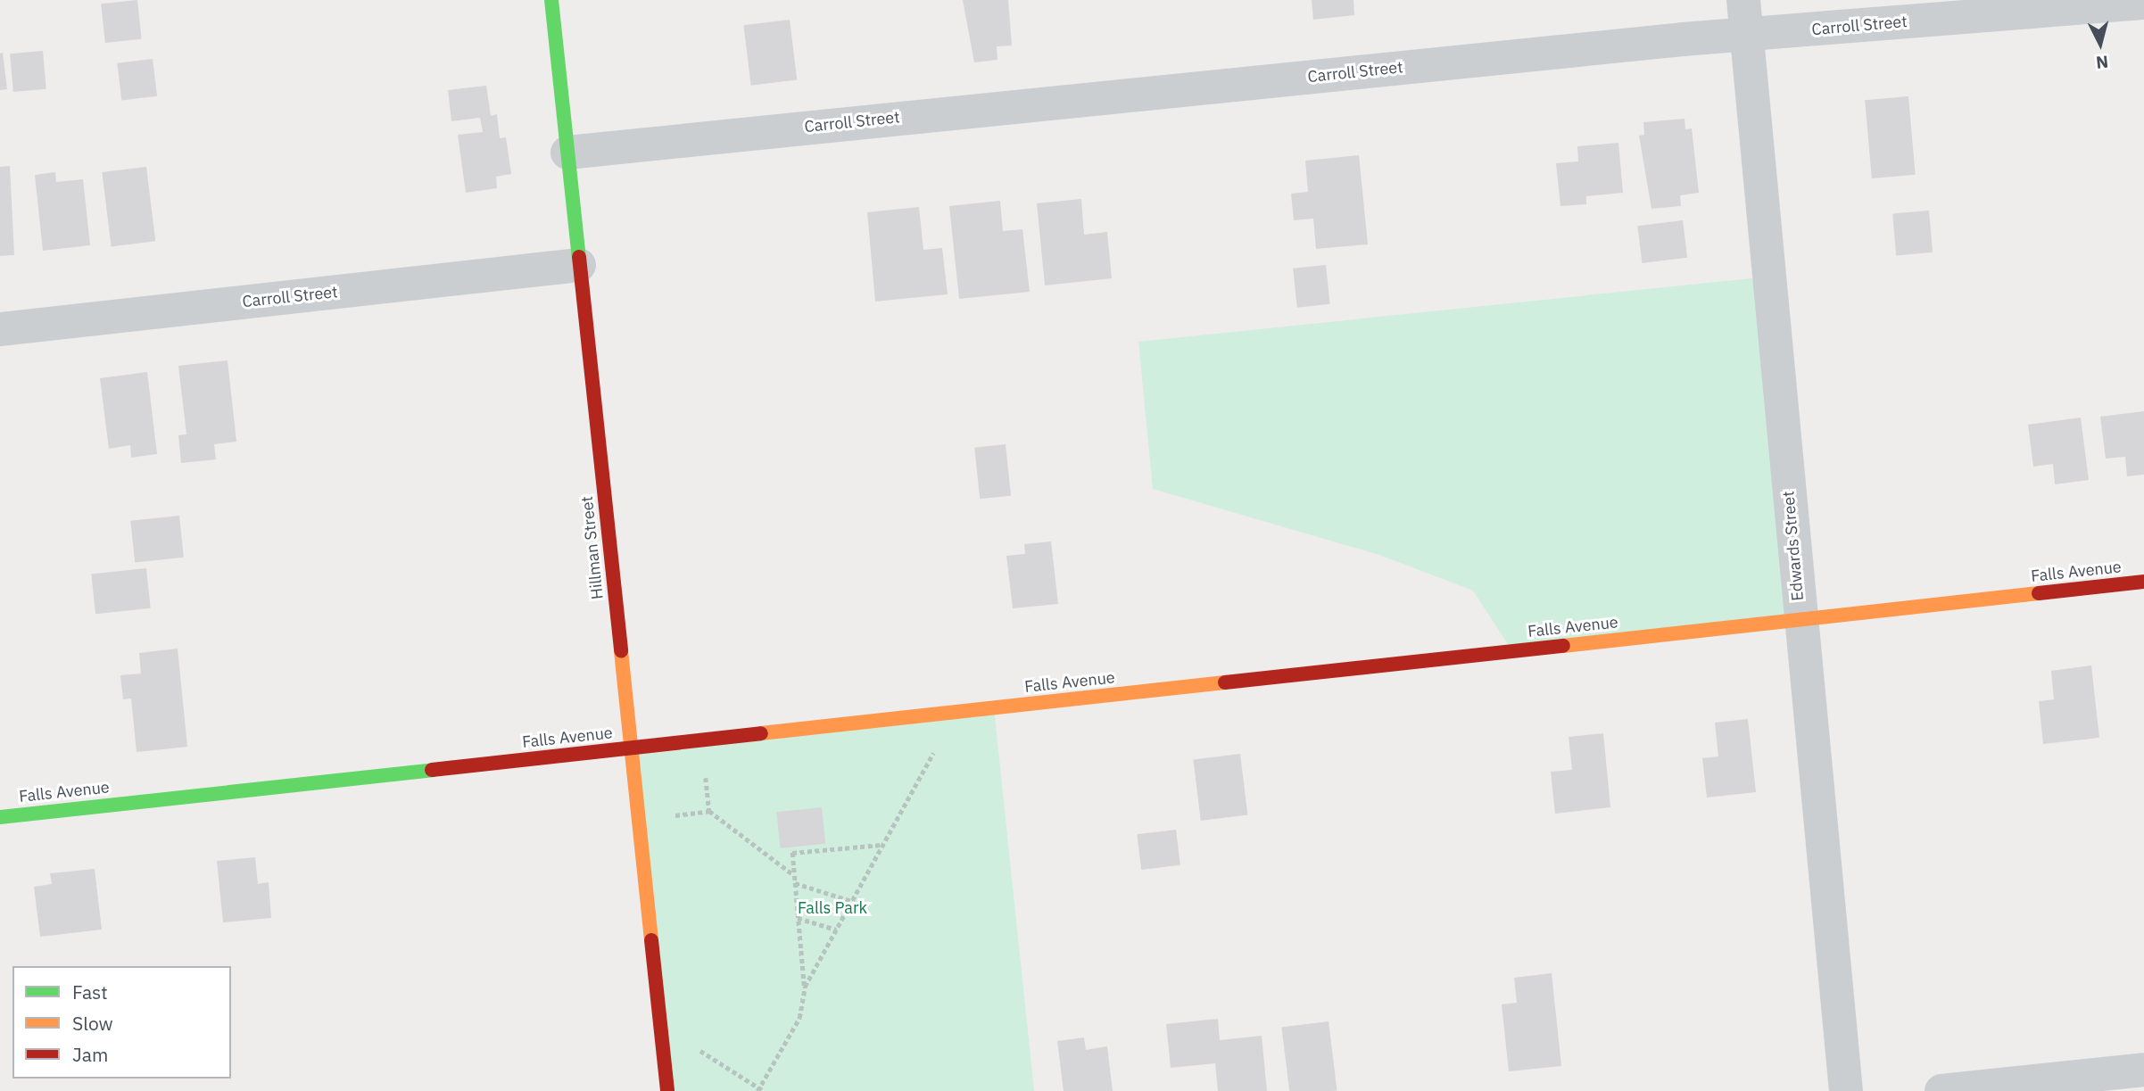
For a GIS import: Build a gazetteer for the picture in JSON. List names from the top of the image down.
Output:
{
  "streets": {
    "street": [
      "Carroll Street",
      "Edwards Street",
      "Hillman Street",
      "Falls Avenue"
    ]
  },
  "crossings": [
    ["Carroll Street", "Edwards Street"],
    ["Carroll Street", "Hillman Street"],
    ["Edwards Street", "Falls Avenue"],
    ["Hillman Street", "Falls Avenue"]
  ],
  "parks": ["Falls Park"],
  "legend": ["Fast", "Slow", "Jam"],
  "north": "bottom"
}
